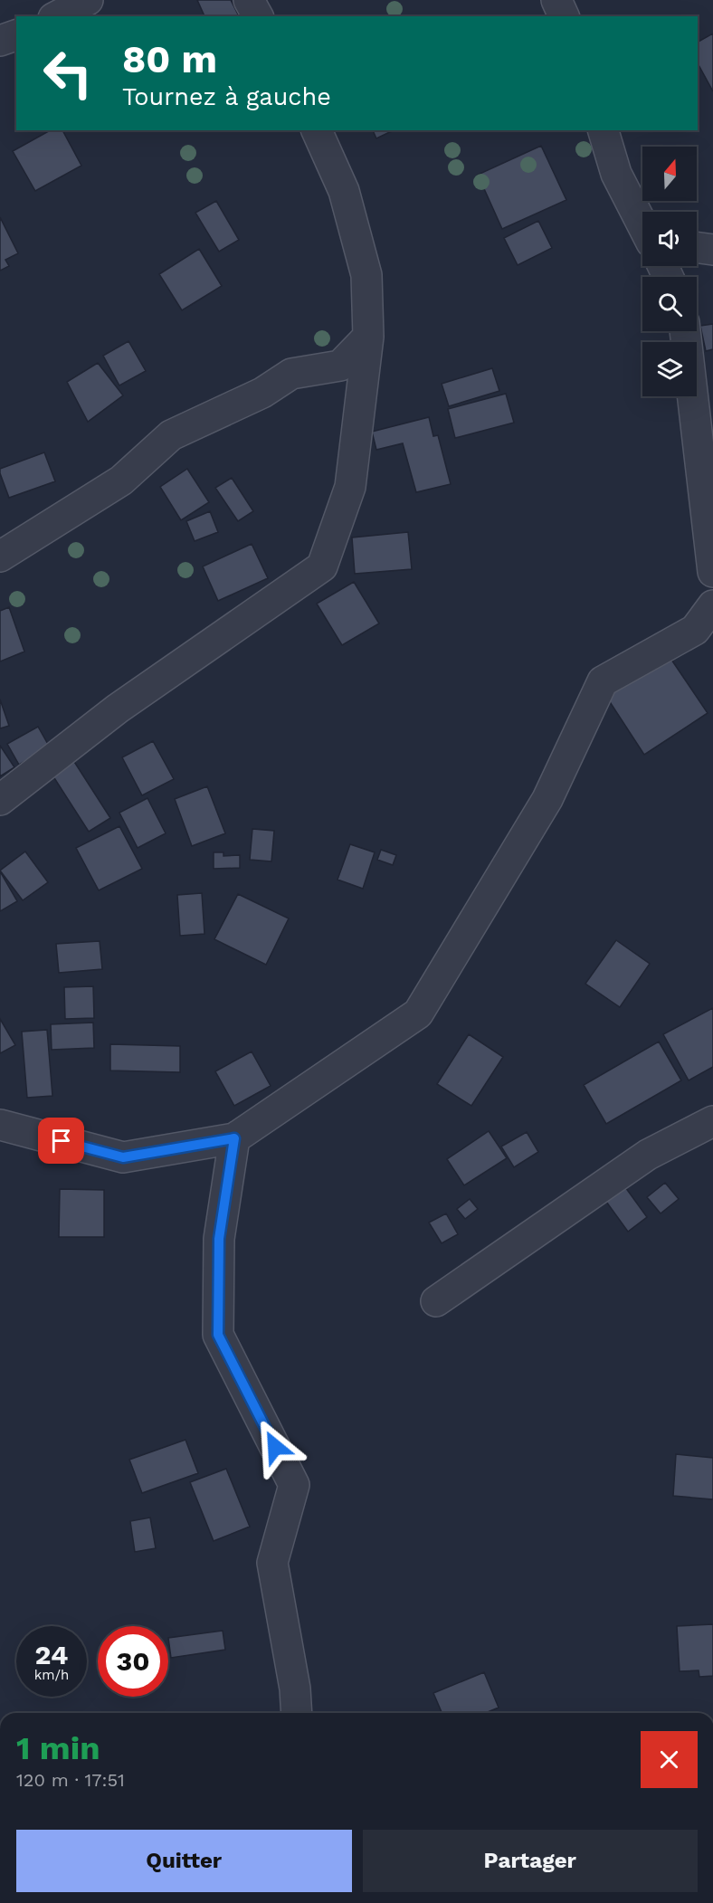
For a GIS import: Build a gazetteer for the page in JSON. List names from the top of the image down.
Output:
{
  "north": "top",
  "page": {
    "turn": ["80 m", "Tournez à gauche"],
    "speed": "24 km/h",
    "limit": "30",
    "heading": ["1 min", "120 m · 17:51"],
    "buttons": ["Quitter", "Partager"]
  }
}
